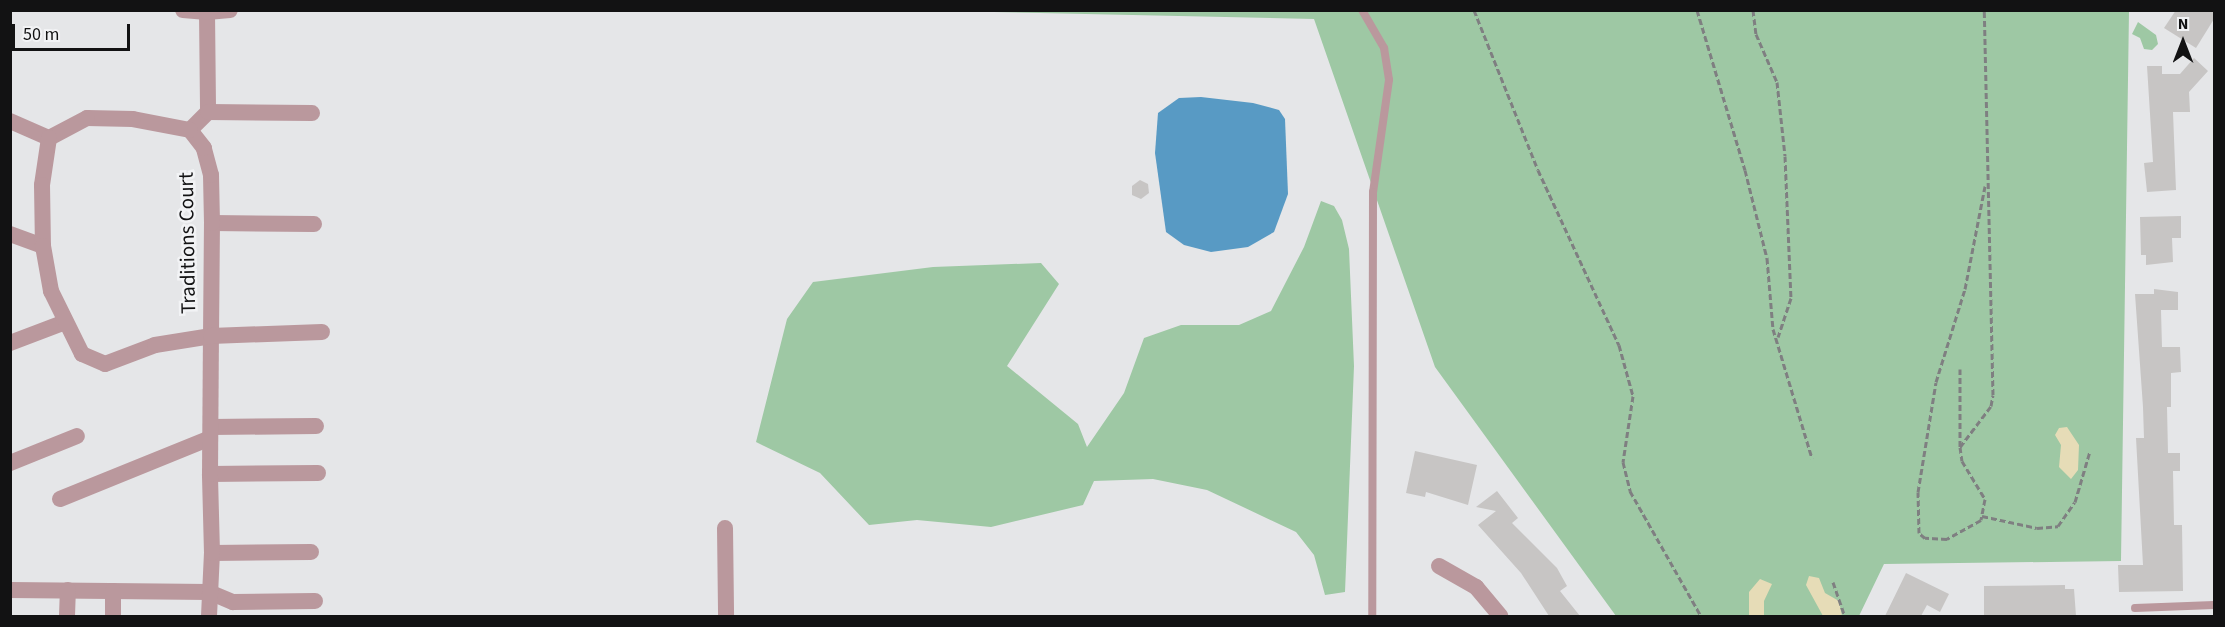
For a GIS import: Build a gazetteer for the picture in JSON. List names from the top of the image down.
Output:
{
  "streets": {
    "street": ["Traditions Court"]
  },
  "scale_bar": "50 m",
  "north": "top"
}
